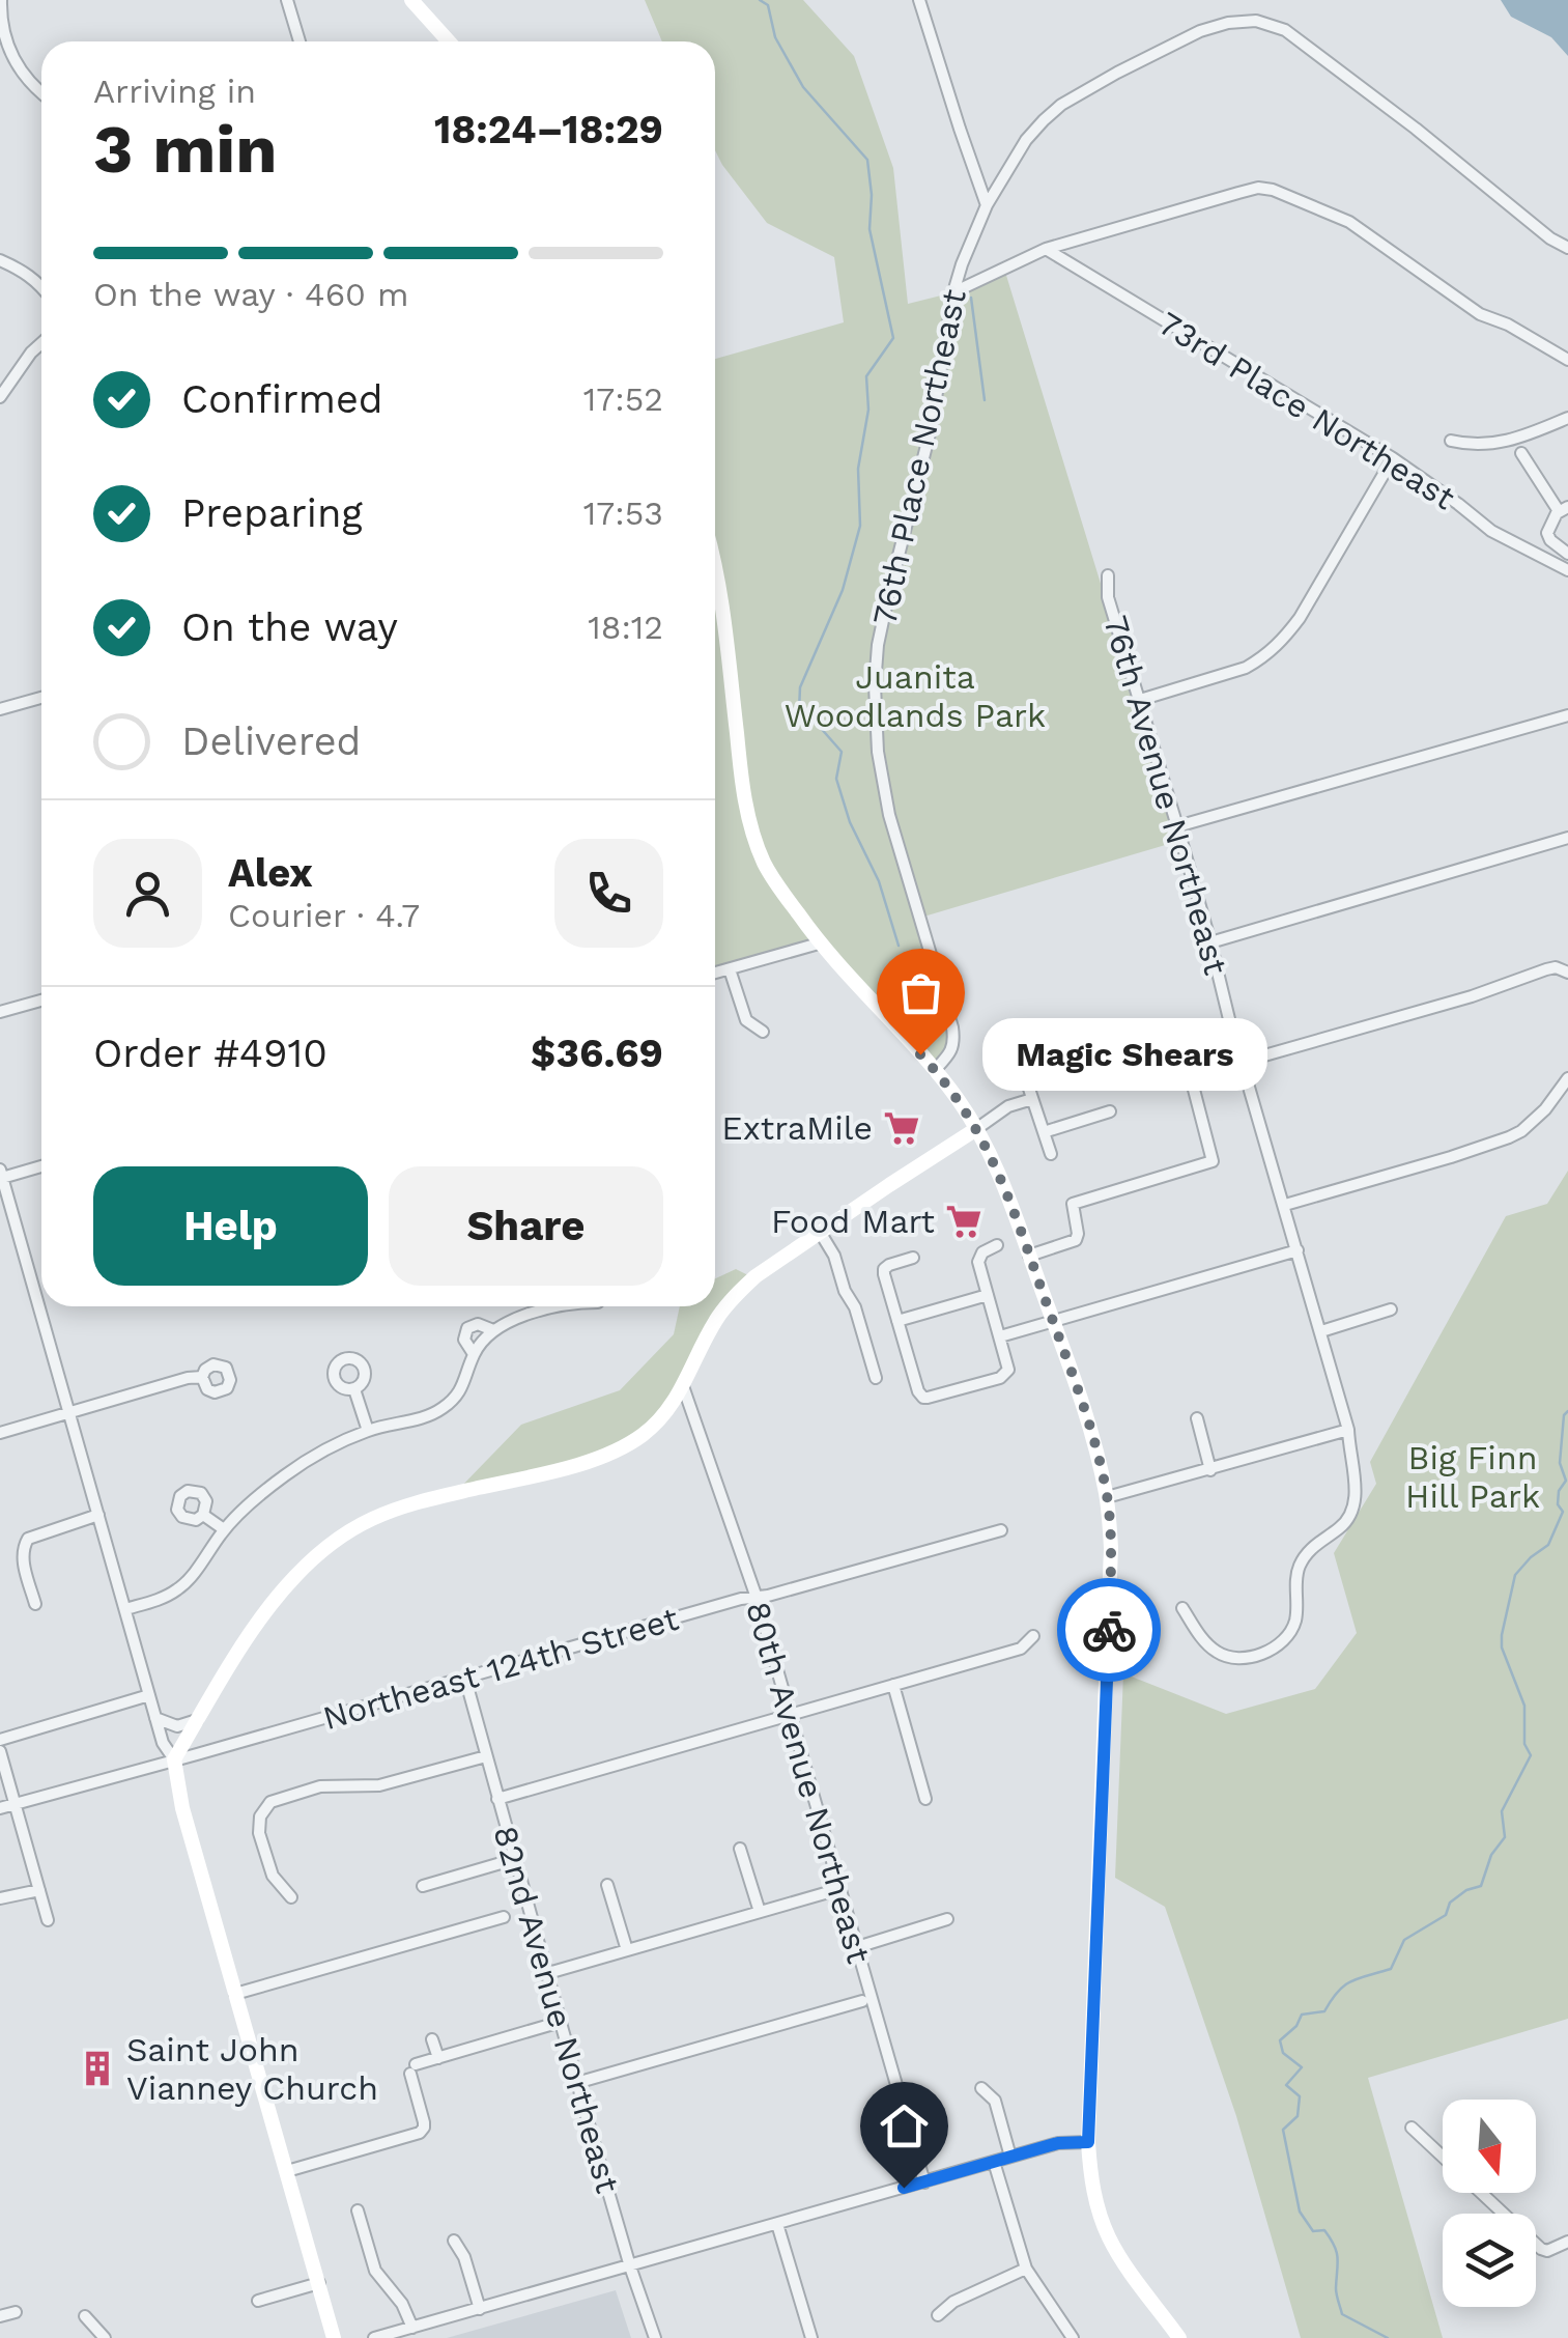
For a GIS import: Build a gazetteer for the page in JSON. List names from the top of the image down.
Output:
{
  "streets": {
    "street": [
      "73rd Place Northeast",
      "76th Place Northeast",
      "76th Avenue Northeast",
      "Northeast 124th Street",
      "80th Avenue Northeast",
      "82nd Avenue Northeast"
    ]
  },
  "crossings": [
    ["Northeast 124th Street", "80th Avenue Northeast"],
    ["Northeast 124th Street", "82nd Avenue Northeast"]
  ],
  "parks": ["Juanita Woodlands Park", "Big Finn Hill Park"],
  "places": {
    "other": ["Magic Shears"],
    "supermarket": ["ExtraMile", "Food Mart"],
    "building": ["Saint John Vianney Church"]
  },
  "north": "bottom",
  "page": {
    "heading": ["3 min", "Arriving in", "18:24–18:29"],
    "panel": [
      "Alex",
      "Courier · 4.7",
      "Order #4910",
      "$36.69"
    ],
    "bar": "On the way · 460 m",
    "list": [
      ["Confirmed", "17:52"],
      ["Preparing", "17:53"],
      ["On the way", "18:12"],
      "Delivered"
    ],
    "bubble": "Magic Shears",
    "buttons": ["Help", "Share"]
  }
}
